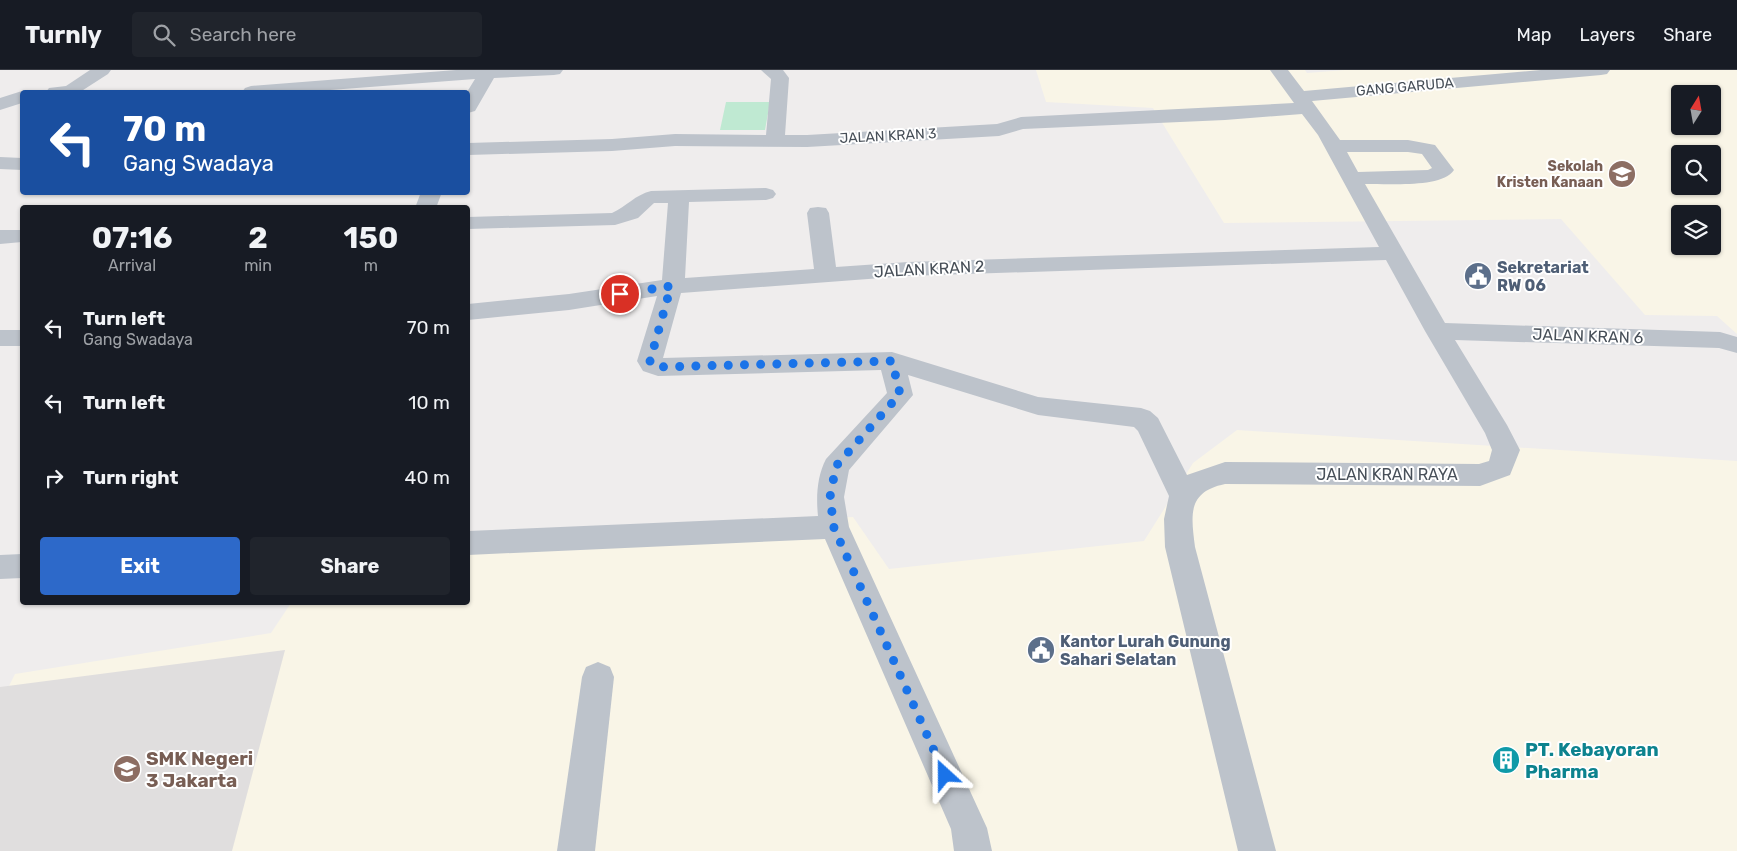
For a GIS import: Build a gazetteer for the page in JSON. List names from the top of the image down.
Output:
{
  "streets": {
    "street": [
      "GANG GARUDA",
      "JALAN KRAN 3",
      "JALAN KRAN 2",
      "JALAN KRAN 6",
      "JALAN KRAN RAYA"
    ]
  },
  "crossings": [
    ["GANG GARUDA", "JALAN KRAN 3"],
    ["GANG GARUDA", "JALAN KRAN RAYA"],
    ["JALAN KRAN 3", "JALAN KRAN RAYA"],
    ["JALAN KRAN 2", "JALAN KRAN RAYA"],
    ["JALAN KRAN 6", "JALAN KRAN RAYA"]
  ],
  "places": {
    "school or university": ["Sekolah Kristen Kanaan", "SMK Negeri 3 Jakarta"],
    "public building": ["Sekretariat RW 06", "Kantor Lurah Gunung Sahari Selatan"],
    "building": ["PT. Kebayoran Pharma"]
  },
  "north": "top",
  "page": {
    "header": "Turnly",
    "search": "Search here",
    "nav": ["Map", "Layers", "Share"],
    "turn": ["70 m", "Gang Swadaya"],
    "eta": [
      "07:16",
      "Arrival",
      "2",
      "min",
      "150",
      "m"
    ],
    "list": [
      {
        "name": "Turn left",
        "note": "Gang Swadaya",
        "value": "70 m"
      },
      {
        "name": "Turn left",
        "value": "10 m"
      },
      {
        "name": "Turn right",
        "value": "40 m"
      }
    ],
    "buttons": ["Exit", "Share"]
  }
}
